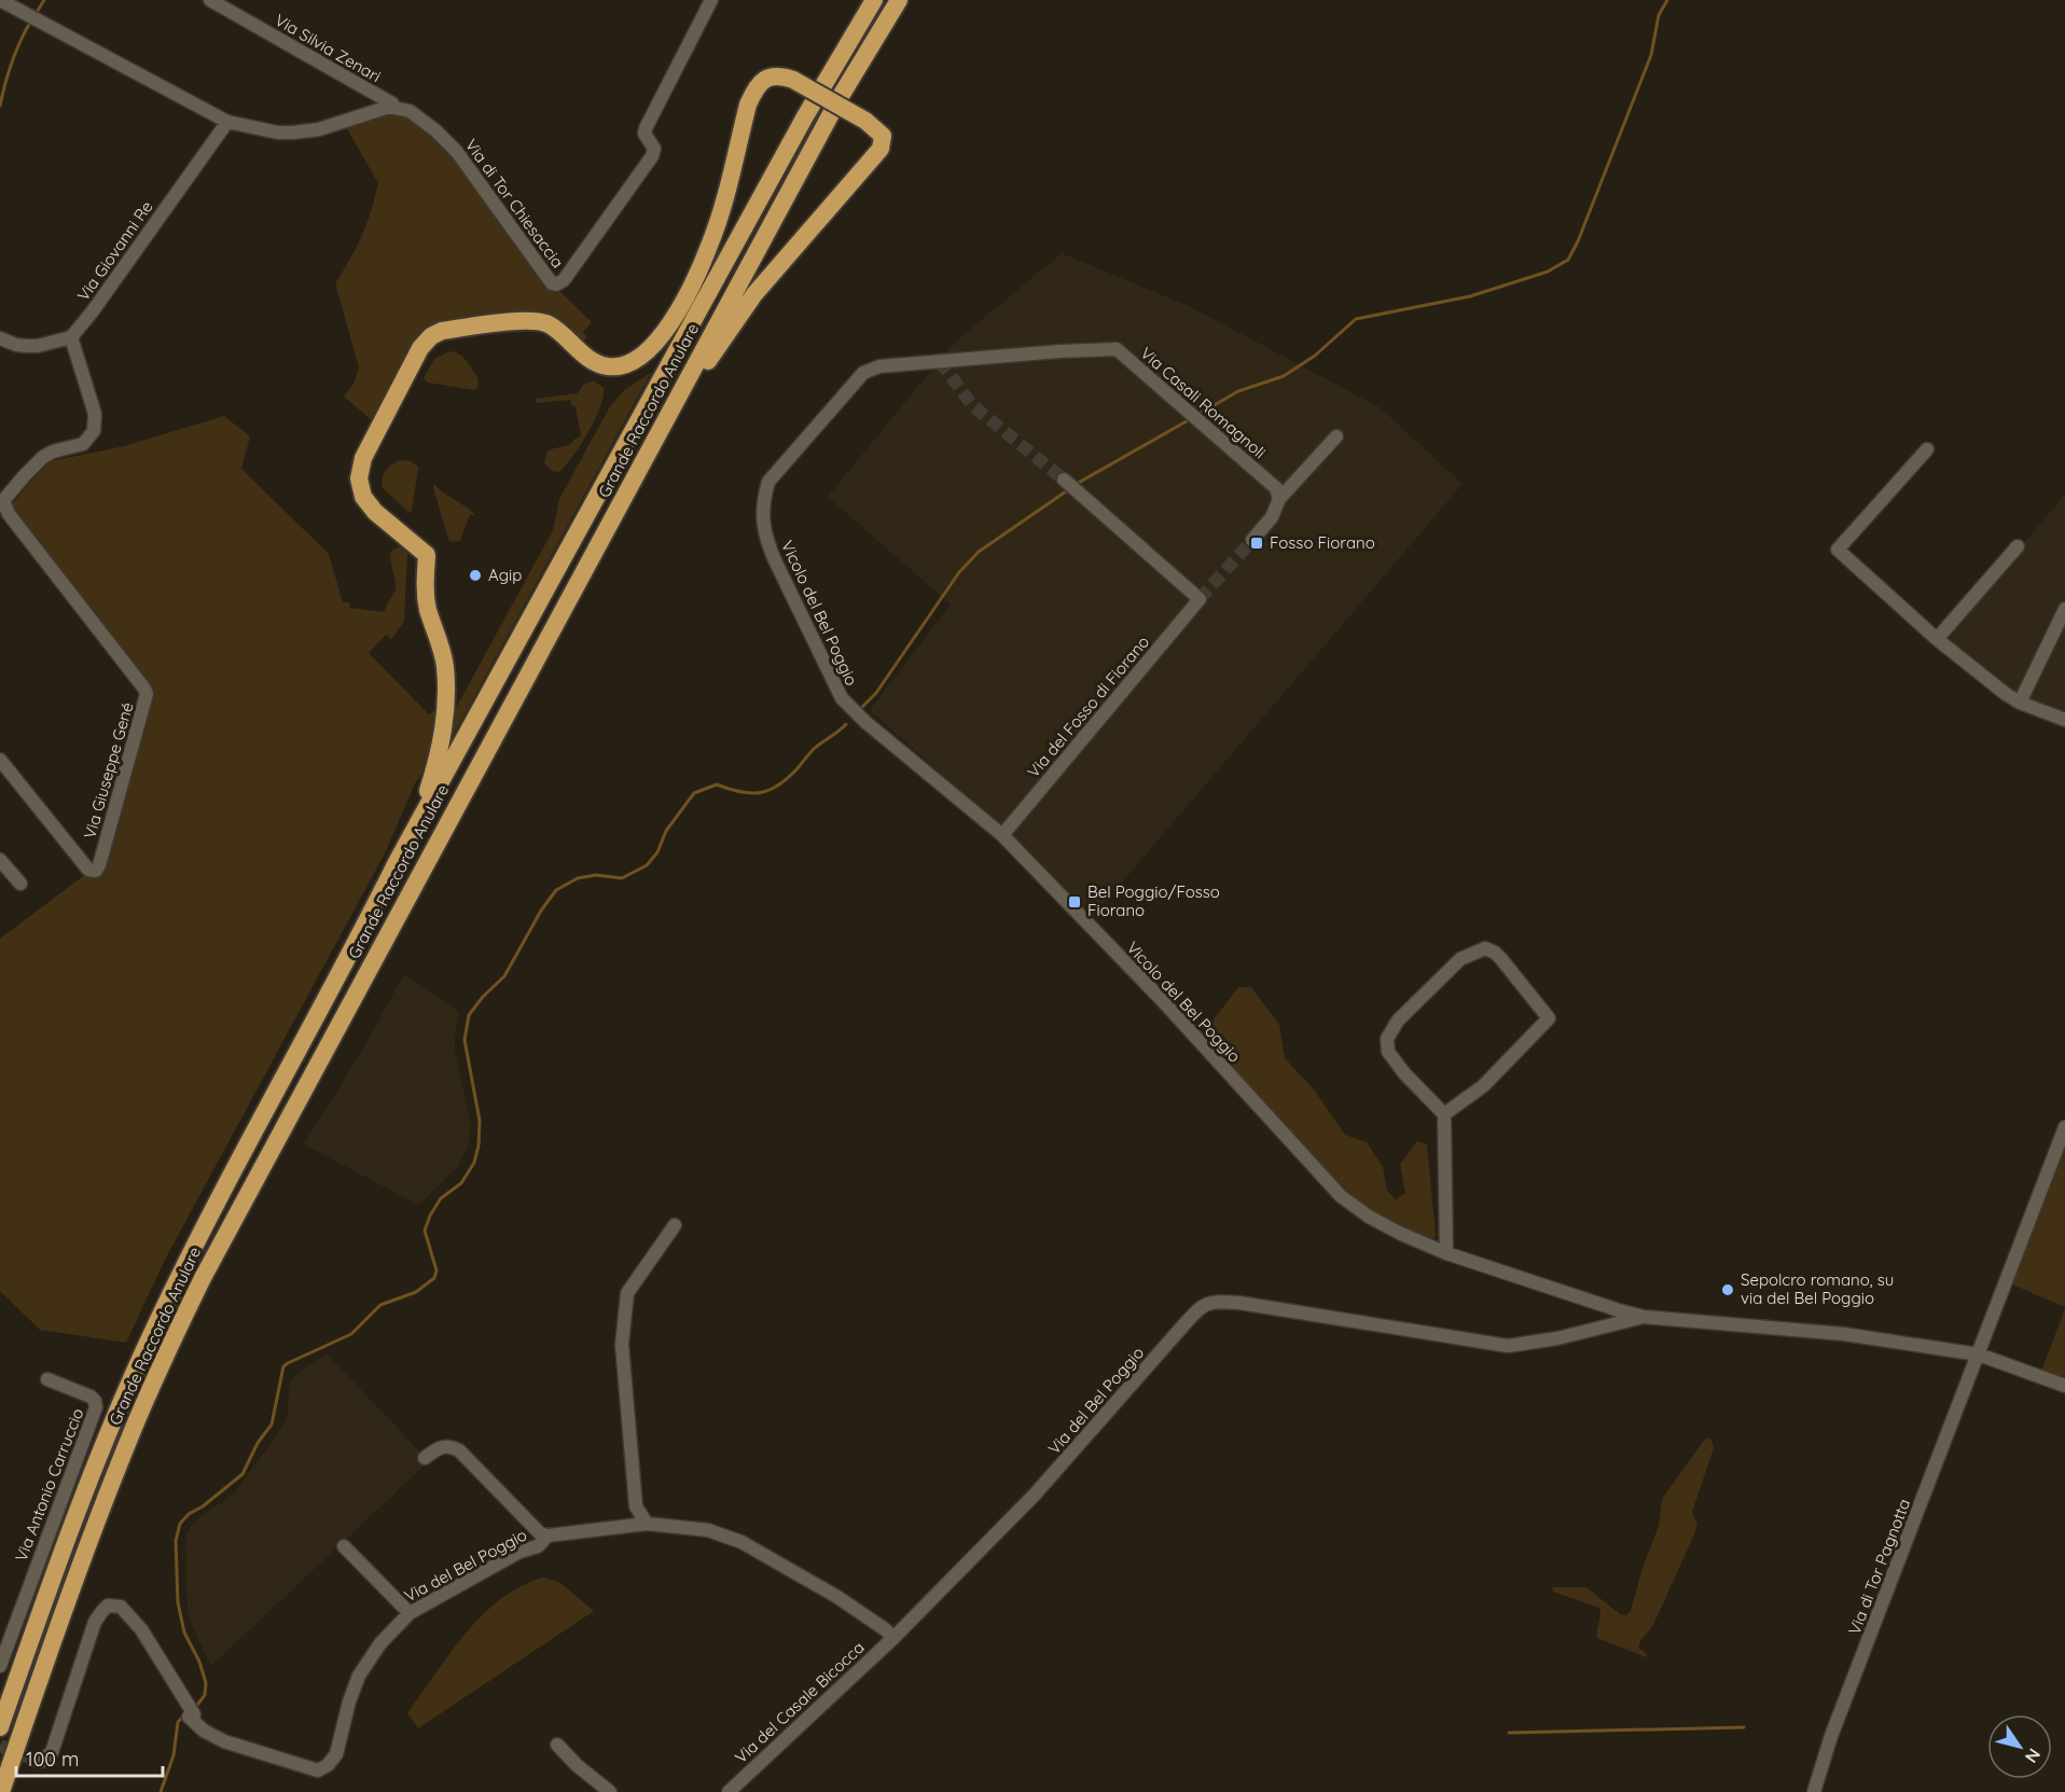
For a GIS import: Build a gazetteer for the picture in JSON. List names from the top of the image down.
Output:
{
  "streets": {
    "highway": ["Grande Raccordo Anulare"],
    "street": [
      "Via Silvia Zenari",
      "Via di Tor Chiesaccia",
      "Via Giovanni Re",
      "Via Casali Romagnoli",
      "Vicolo del Bel Poggio",
      "Via del Fosso di Fiorano",
      "Via Giuseppe Gené",
      "Via del Bel Poggio",
      "Via Antonio Carruccio",
      "Via di Tor Pagnotta",
      "Via del Casale Bicocca"
    ]
  },
  "crossings": [
    ["Via Silvia Zenari", "Via di Tor Chiesaccia"],
    ["Via Giovanni Re", "Via Giuseppe Gené"],
    ["Via Casali Romagnoli", "Vicolo del Bel Poggio"],
    ["Vicolo del Bel Poggio", "Via del Fosso di Fiorano"],
    ["Vicolo del Bel Poggio", "Via del Bel Poggio"],
    ["Vicolo del Bel Poggio", "Via di Tor Pagnotta"],
    ["Via del Bel Poggio", "Via del Casale Bicocca"]
  ],
  "places": {
    "transit": ["Fosso Fiorano", "Bel Poggio/Fosso Fiorano"],
    "other": ["Agip", "Sepolcro romano, su via del Bel Poggio"]
  },
  "scale_bar": "100 m",
  "north": "bottom right"
}
